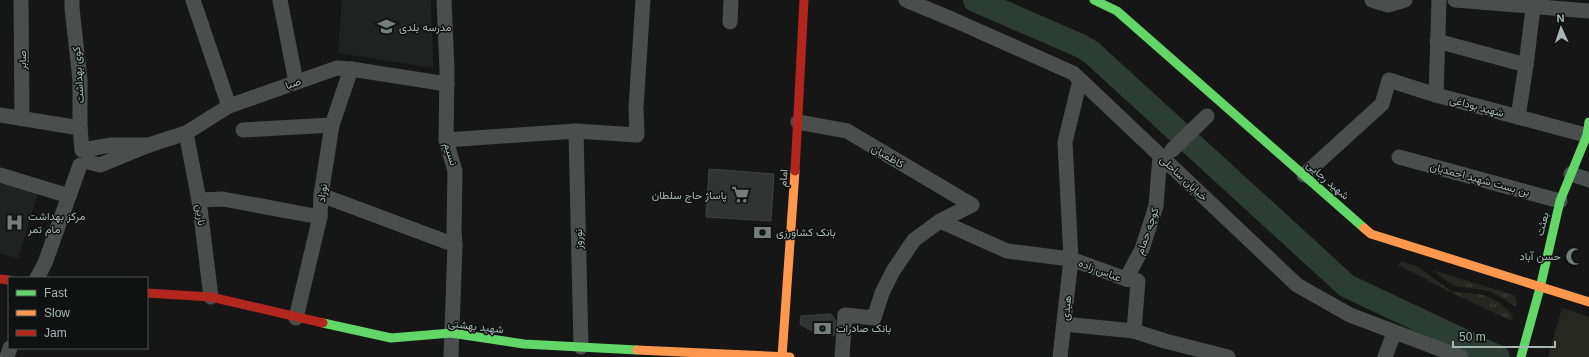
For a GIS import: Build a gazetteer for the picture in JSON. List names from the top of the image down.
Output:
{
  "streets": {
    "street": [
      "صابر",
      "کوی بهداشت",
      "صبا",
      "شهید بوداغی",
      "نسیم",
      "کاظمیان",
      "امام",
      "خیابان ساحلی",
      "بن بست شهید احمدیان",
      "شهید رجایی",
      "نوزاد",
      "نارین",
      "بعثت",
      "کوچه حمام",
      "نوروز",
      "عباس زاده",
      "هیدی",
      "شهید بهشتی"
    ]
  },
  "crossings": [
    ["کوی بهداشت", "صبا"],
    ["صبا", "نسیم"],
    ["صبا", "نوزاد"],
    ["صبا", "نارین"],
    ["شهید بوداغی", "بعثت"],
    ["نسیم", "شهید بهشتی"],
    ["کاظمیان", "امام"],
    ["امام", "شهید بهشتی"],
    ["خیابان ساحلی", "کوچه حمام"],
    ["خیابان ساحلی", "عباس زاده"],
    ["بن بست شهید احمدیان", "بعثت"],
    ["شهید رجایی", "بعثت"],
    ["نوزاد", "شهید بهشتی"],
    ["نارین", "شهید بهشتی"],
    ["کوچه حمام", "عباس زاده"],
    ["نوروز", "شهید بهشتی"],
    ["عباس زاده", "هیدی"]
  ],
  "places": {
    "school or university": ["مدرسه بلدی"],
    "supermarket": ["پاساژ حاج سلطان"],
    "hospital": ["مرکز بهداشت مام تمر"],
    "bank": ["بانک کشاورزی", "بانک صادرات"],
    "mosque": ["حسن آباد"]
  },
  "legend": ["Fast", "Slow", "Jam"],
  "scale_bar": "50 m",
  "north": "top"
}
